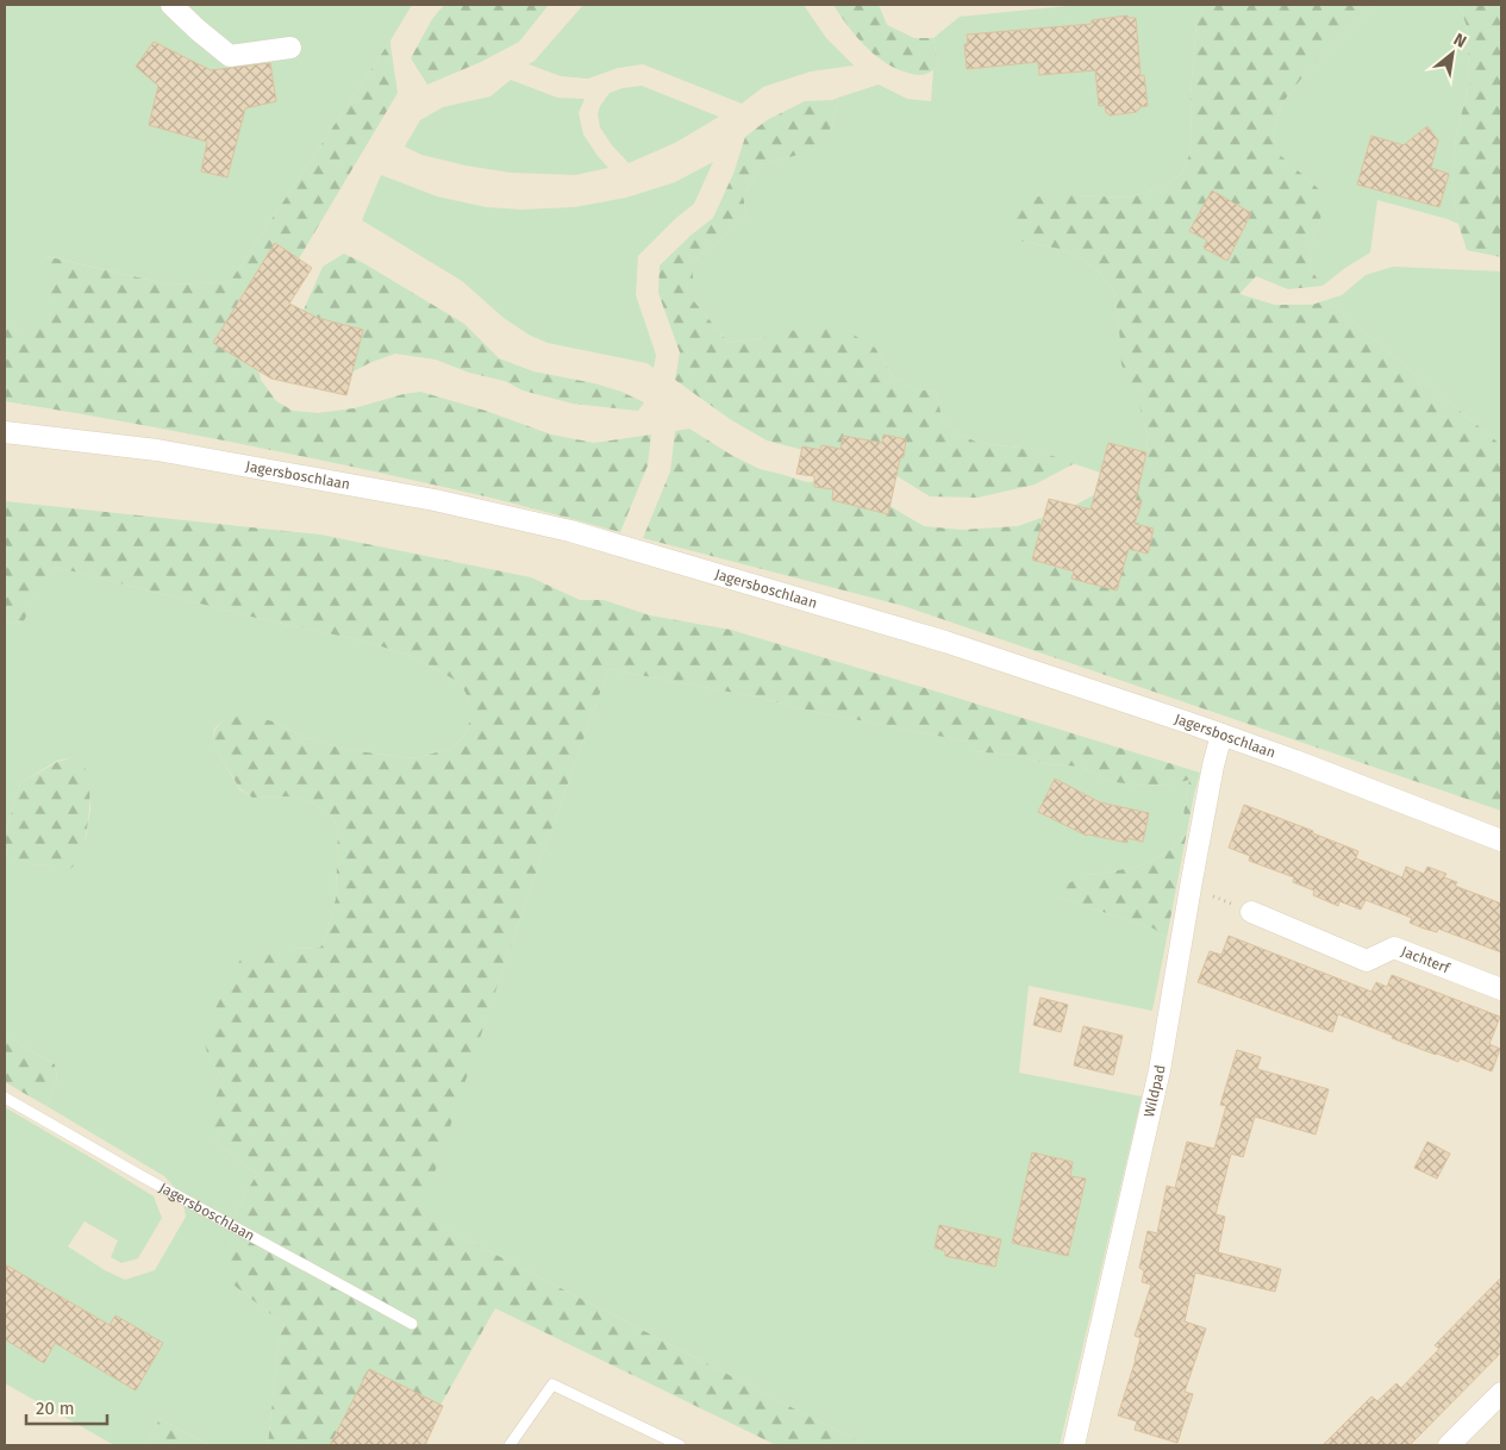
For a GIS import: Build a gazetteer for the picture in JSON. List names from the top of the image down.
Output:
{
  "streets": {
    "street": ["Jagersboschlaan", "Jachterf", "Wildpad"]
  },
  "crossings": [
    ["Jagersboschlaan", "Wildpad"]
  ],
  "scale_bar": "20 m",
  "north": "top right"
}
